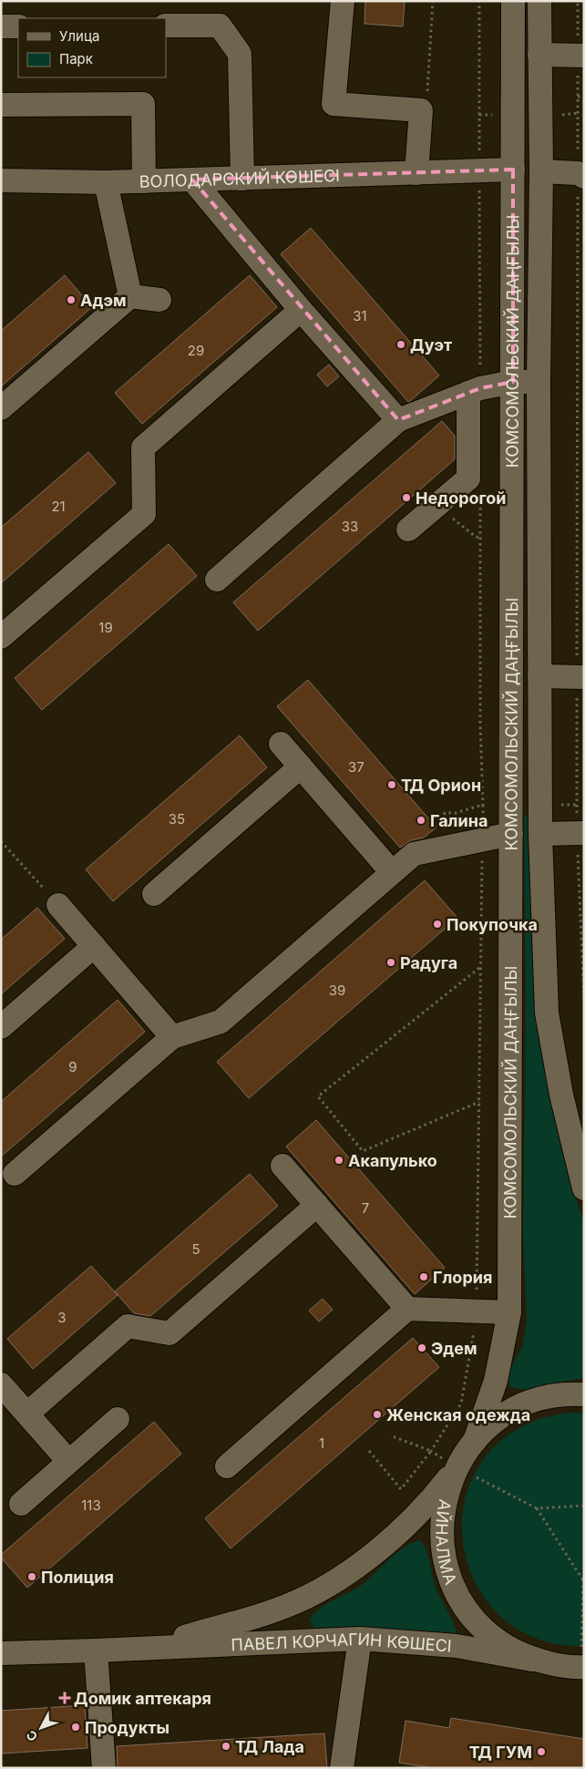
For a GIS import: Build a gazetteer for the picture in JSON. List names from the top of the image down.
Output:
{
  "streets": {
    "street": [
      "ВОЛОДАРСКИЙ КӨШЕСІ",
      "КОМСОМОЛЬСКИЙ ДАҢҒЫЛЫ",
      "АЙНАЛМА",
      "ПАВЕЛ КОРЧАГИН КӨШЕСІ"
    ]
  },
  "crossings": [
    ["ВОЛОДАРСКИЙ КӨШЕСІ", "КОМСОМОЛЬСКИЙ ДАҢҒЫЛЫ"],
    ["КОМСОМОЛЬСКИЙ ДАҢҒЫЛЫ", "АЙНАЛМА"],
    ["АЙНАЛМА", "ПАВЕЛ КОРЧАГИН КӨШЕСІ"]
  ],
  "places": {
    "other": [
      "Адэм",
      "Дуэт",
      "Недорогой",
      "ТД Орион",
      "Галина",
      "Покупочка",
      "Радуга",
      "Акапулько",
      "Глория",
      "Эдем",
      "Женская одежда",
      "Полиция",
      "Продукты",
      "ТД Лада",
      "ТД ГУМ"
    ],
    "health": ["Домик аптекаря"]
  },
  "house_numbers": [
    "31",
    "29",
    "21",
    "33",
    "19",
    "37",
    "35",
    "39",
    "9",
    "7",
    "5",
    "3",
    "1",
    "113"
  ],
  "legend": ["Улица", "Парк"],
  "north": "bottom left"
}
